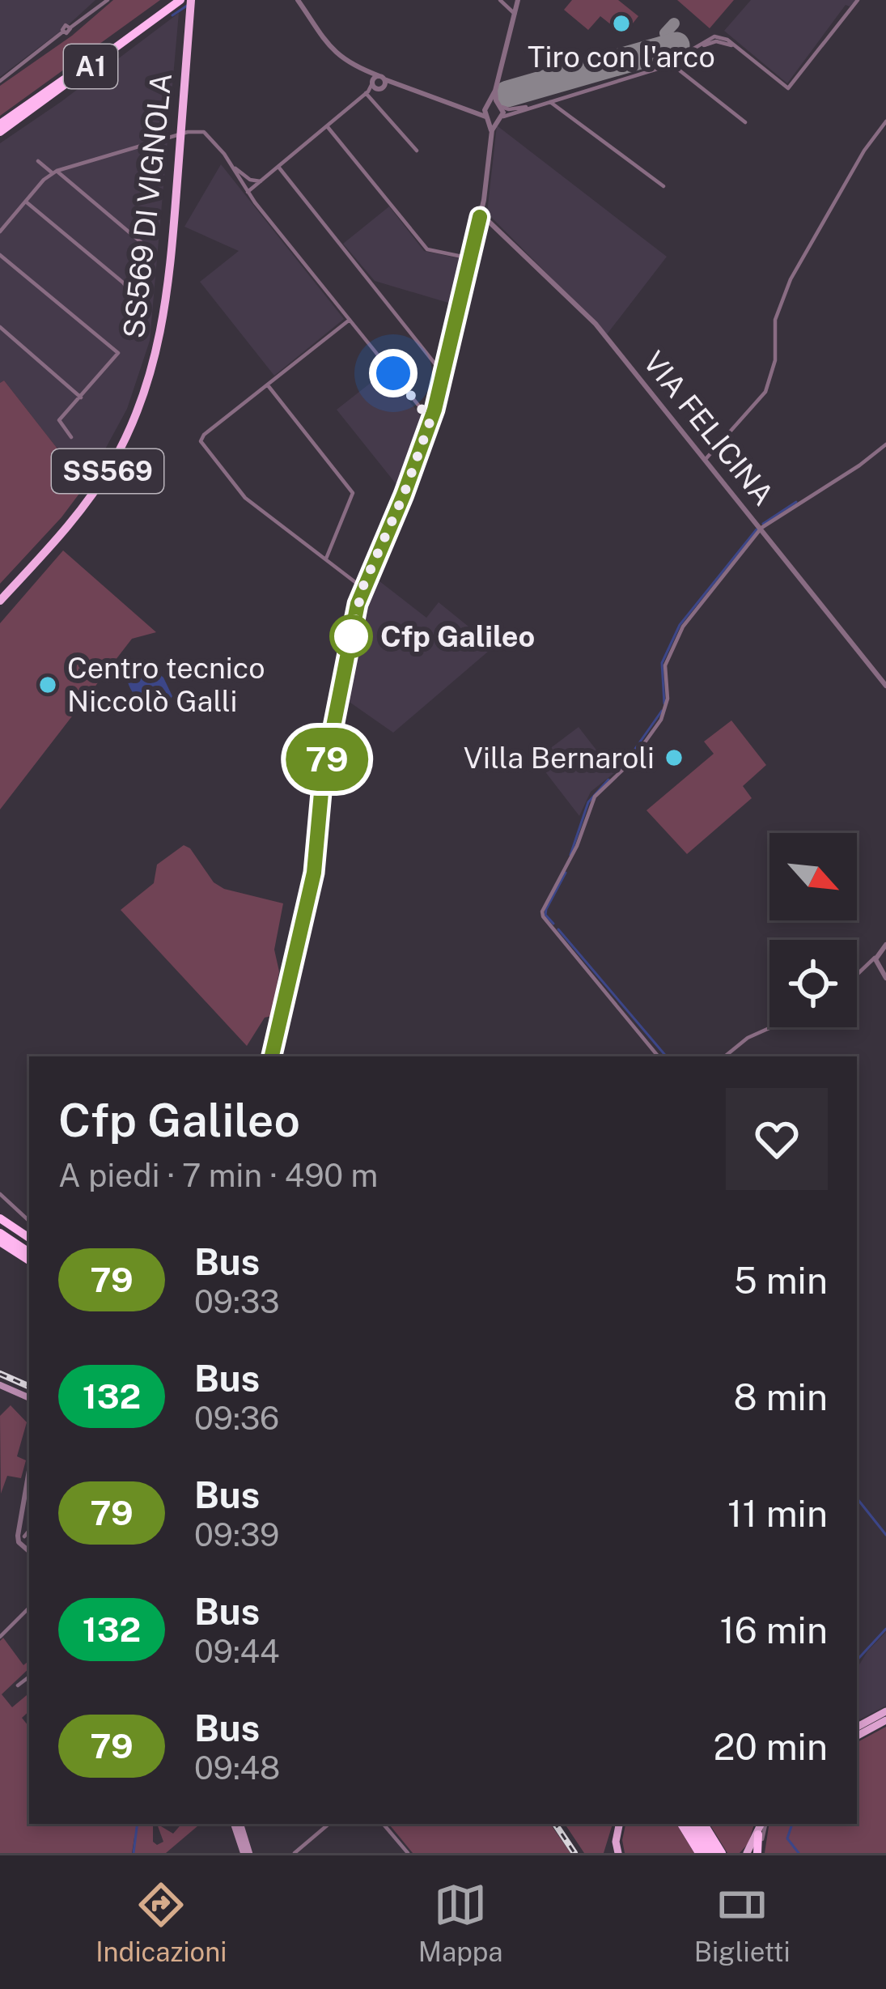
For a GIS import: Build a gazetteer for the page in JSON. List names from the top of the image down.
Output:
{
  "streets": {
    "highway": ["A1", "SS569 DI VIGNOLA", "SS569"],
    "street": ["VIA FELICINA"]
  },
  "crossings": [
    ["A1", "SS569 DI VIGNOLA"]
  ],
  "places": [
    "Tiro con l'arco",
    "Cfp Galileo",
    "Centro tecnico Niccolò Galli",
    "Villa Bernaroli"
  ],
  "lines": ["bus line 79"],
  "north": "bottom right",
  "page": {
    "on_map": "79",
    "heading": ["Cfp Galileo", "A piedi · 7 min · 490 m"],
    "list": [
      {
        "mark": "79",
        "name": "Bus",
        "note": "09:33",
        "value": "5 min"
      },
      {
        "mark": "132",
        "name": "Bus",
        "note": "09:36",
        "value": "8 min"
      },
      {
        "mark": "79",
        "name": "Bus",
        "note": "09:39",
        "value": "11 min"
      },
      {
        "mark": "132",
        "name": "Bus",
        "note": "09:44",
        "value": "16 min"
      },
      {
        "mark": "79",
        "name": "Bus",
        "note": "09:48",
        "value": "20 min"
      }
    ],
    "tabs": ["Indicazioni", "Mappa", "Biglietti"]
  }
}
